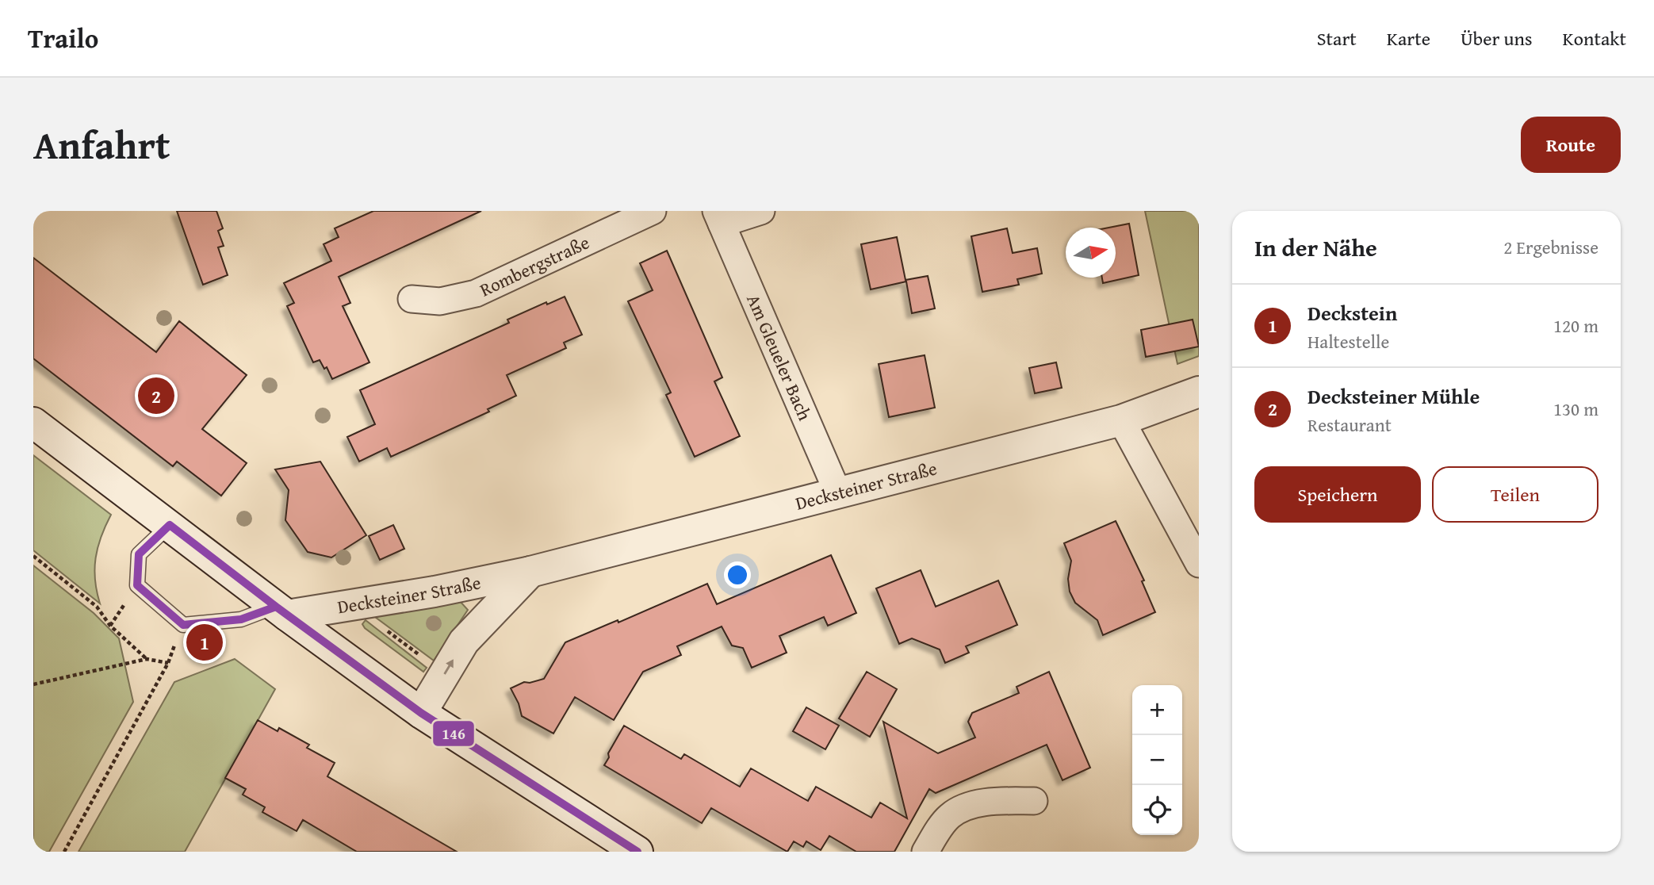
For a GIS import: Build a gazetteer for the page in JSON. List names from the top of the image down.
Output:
{
  "streets": {
    "street": ["Rombergstraße", "Am Gleueler Bach", "Decksteiner Straße"]
  },
  "crossings": [
    ["Am Gleueler Bach", "Decksteiner Straße"]
  ],
  "lines": ["transit line 146"],
  "north": "right",
  "page": {
    "header": "Trailo",
    "nav": [
      "Start",
      "Karte",
      "Über uns",
      "Kontakt"
    ],
    "title": "Anfahrt",
    "buttons": [
      "Route",
      ["Speichern", "Teilen"]
    ],
    "heading": ["In der Nähe", "2 Ergebnisse"],
    "list": [
      {
        "mark": "1",
        "name": "Deckstein",
        "note": "Haltestelle",
        "value": "120 m"
      },
      {
        "mark": "2",
        "name": "Decksteiner Mühle",
        "note": "Restaurant",
        "value": "130 m"
      }
    ],
    "pins": ["2", "1"],
    "map_buttons": ["+", "−"]
  }
}
